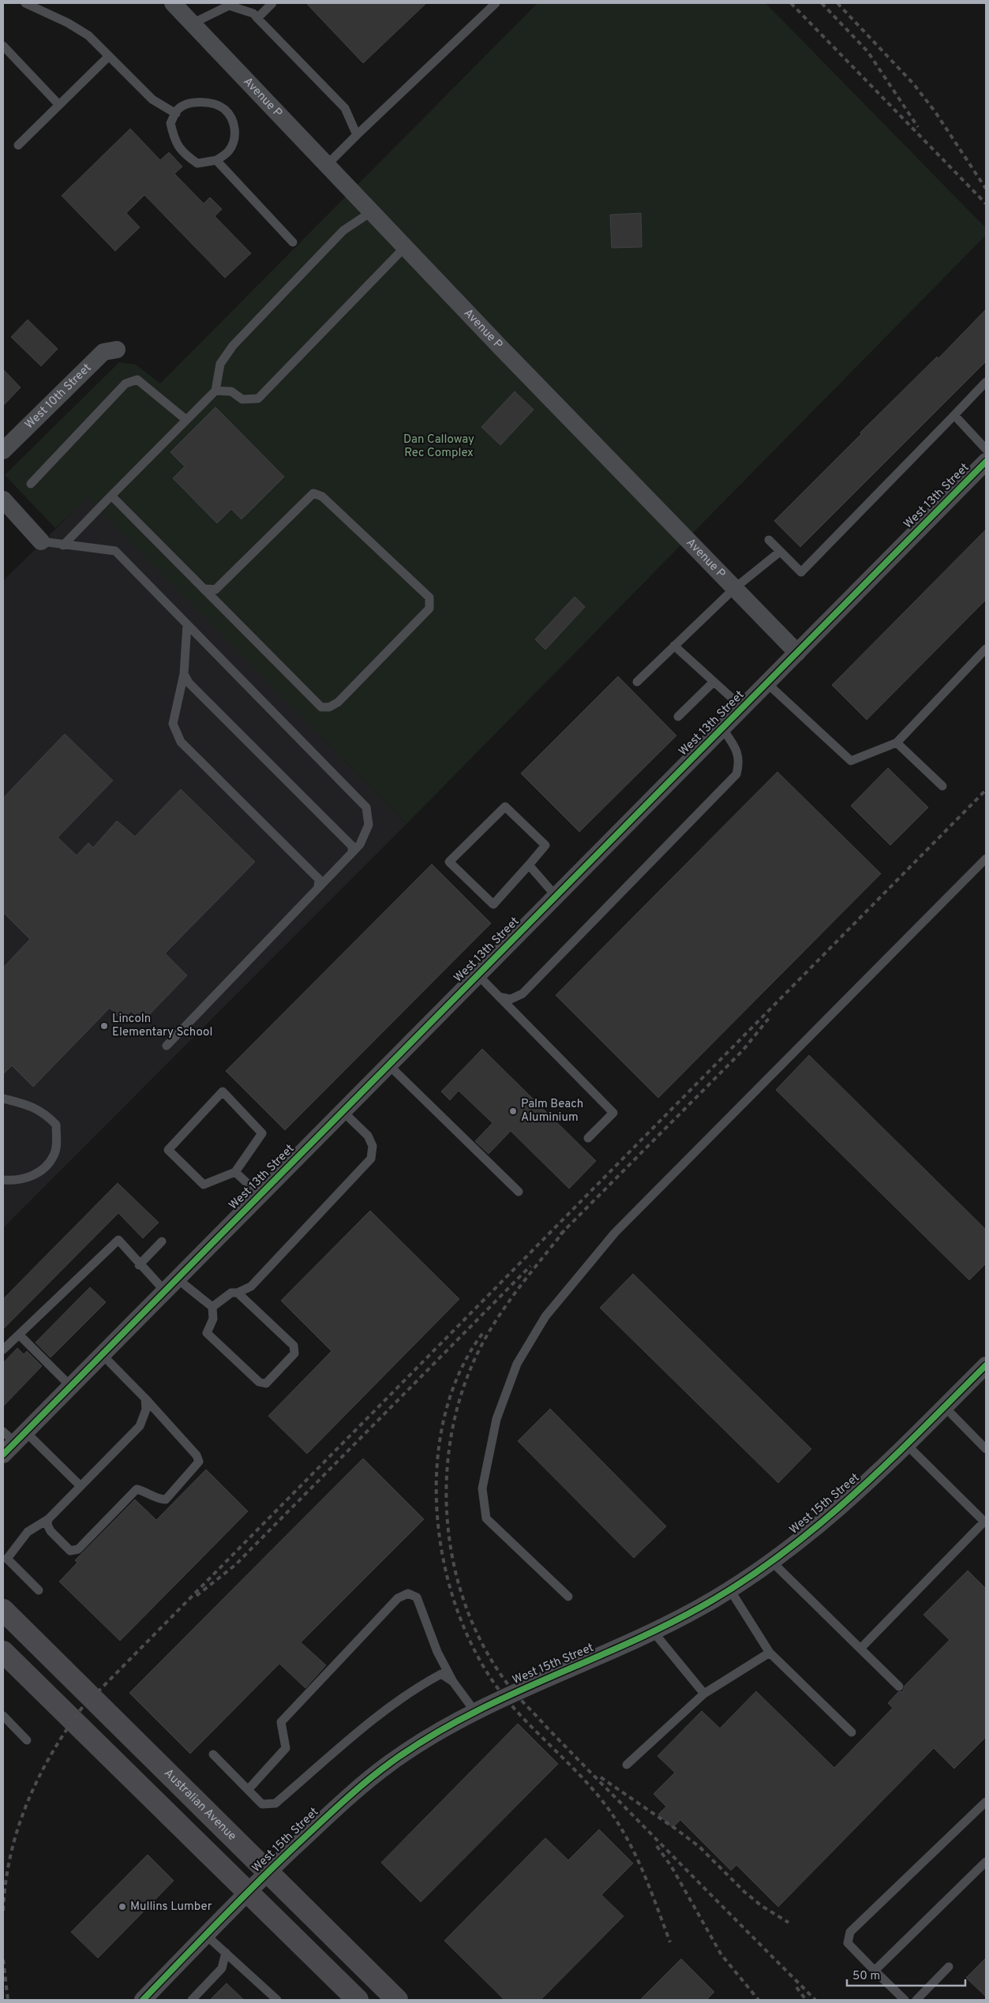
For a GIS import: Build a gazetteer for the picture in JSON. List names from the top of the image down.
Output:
{
  "streets": {
    "main road": ["Australian Avenue"],
    "street": [
      "Avenue P",
      "West 10th Street",
      "West 13th Street",
      "West 15th Street"
    ]
  },
  "crossings": [
    ["Avenue P", "West 13th Street"],
    ["West 15th Street", "Australian Avenue"]
  ],
  "parks": ["Dan Calloway Rec Complex"],
  "places": ["Lincoln Elementary School", "Palm Beach Aluminium", "Mullins Lumber"],
  "scale_bar": "50 m"
}
